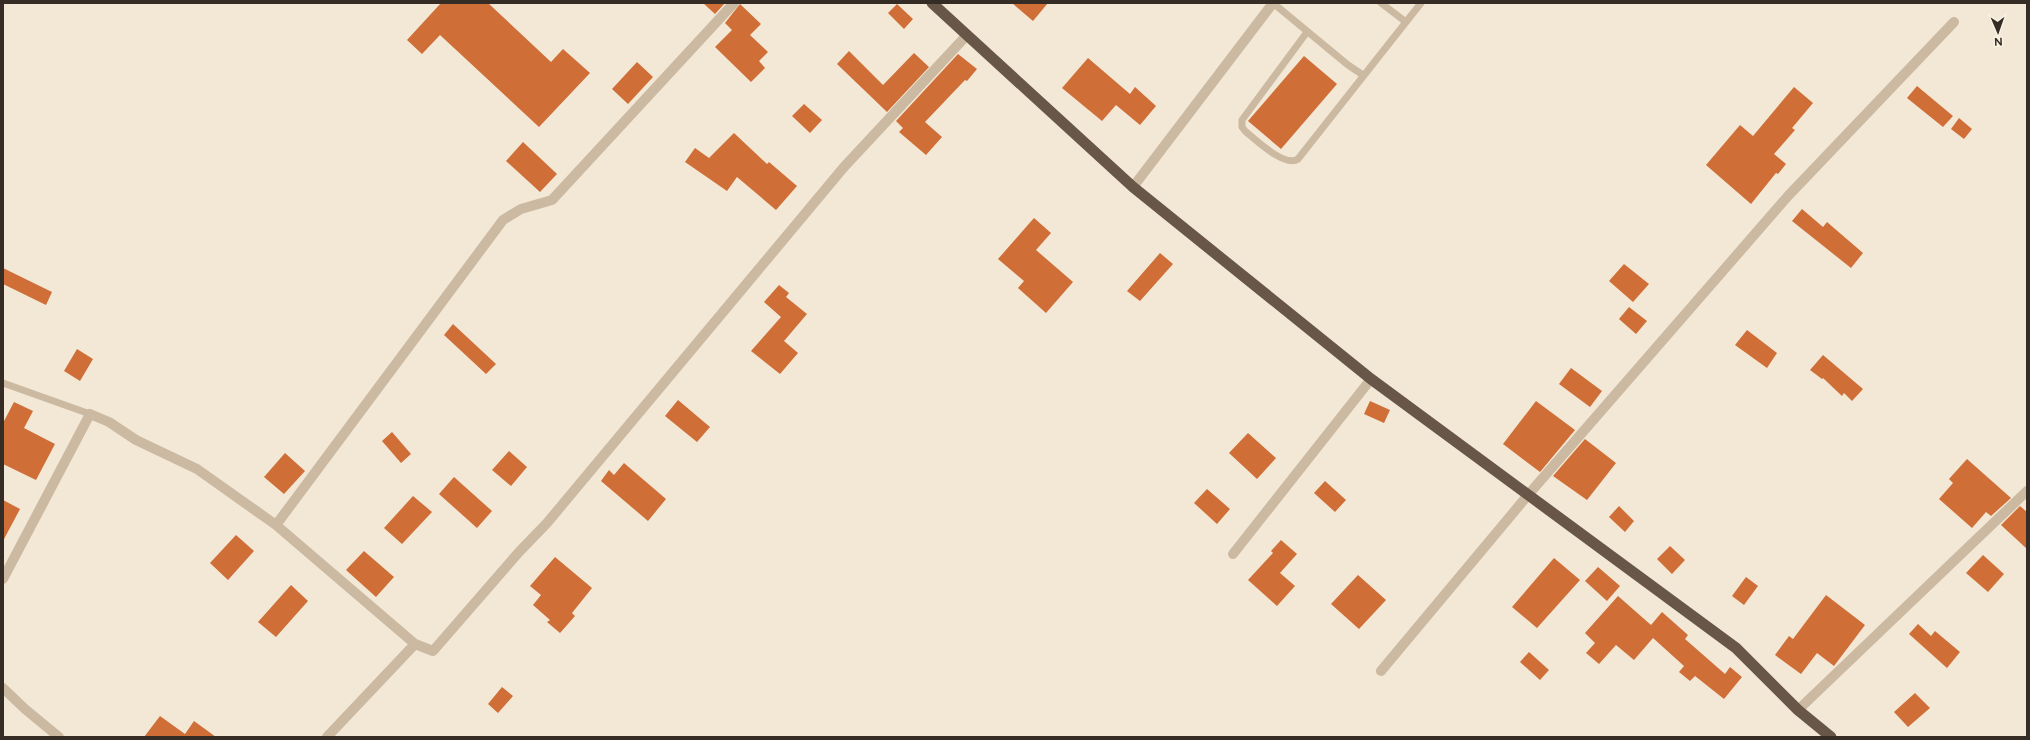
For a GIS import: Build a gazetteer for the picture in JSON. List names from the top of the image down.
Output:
{
  "north": "bottom"
}
